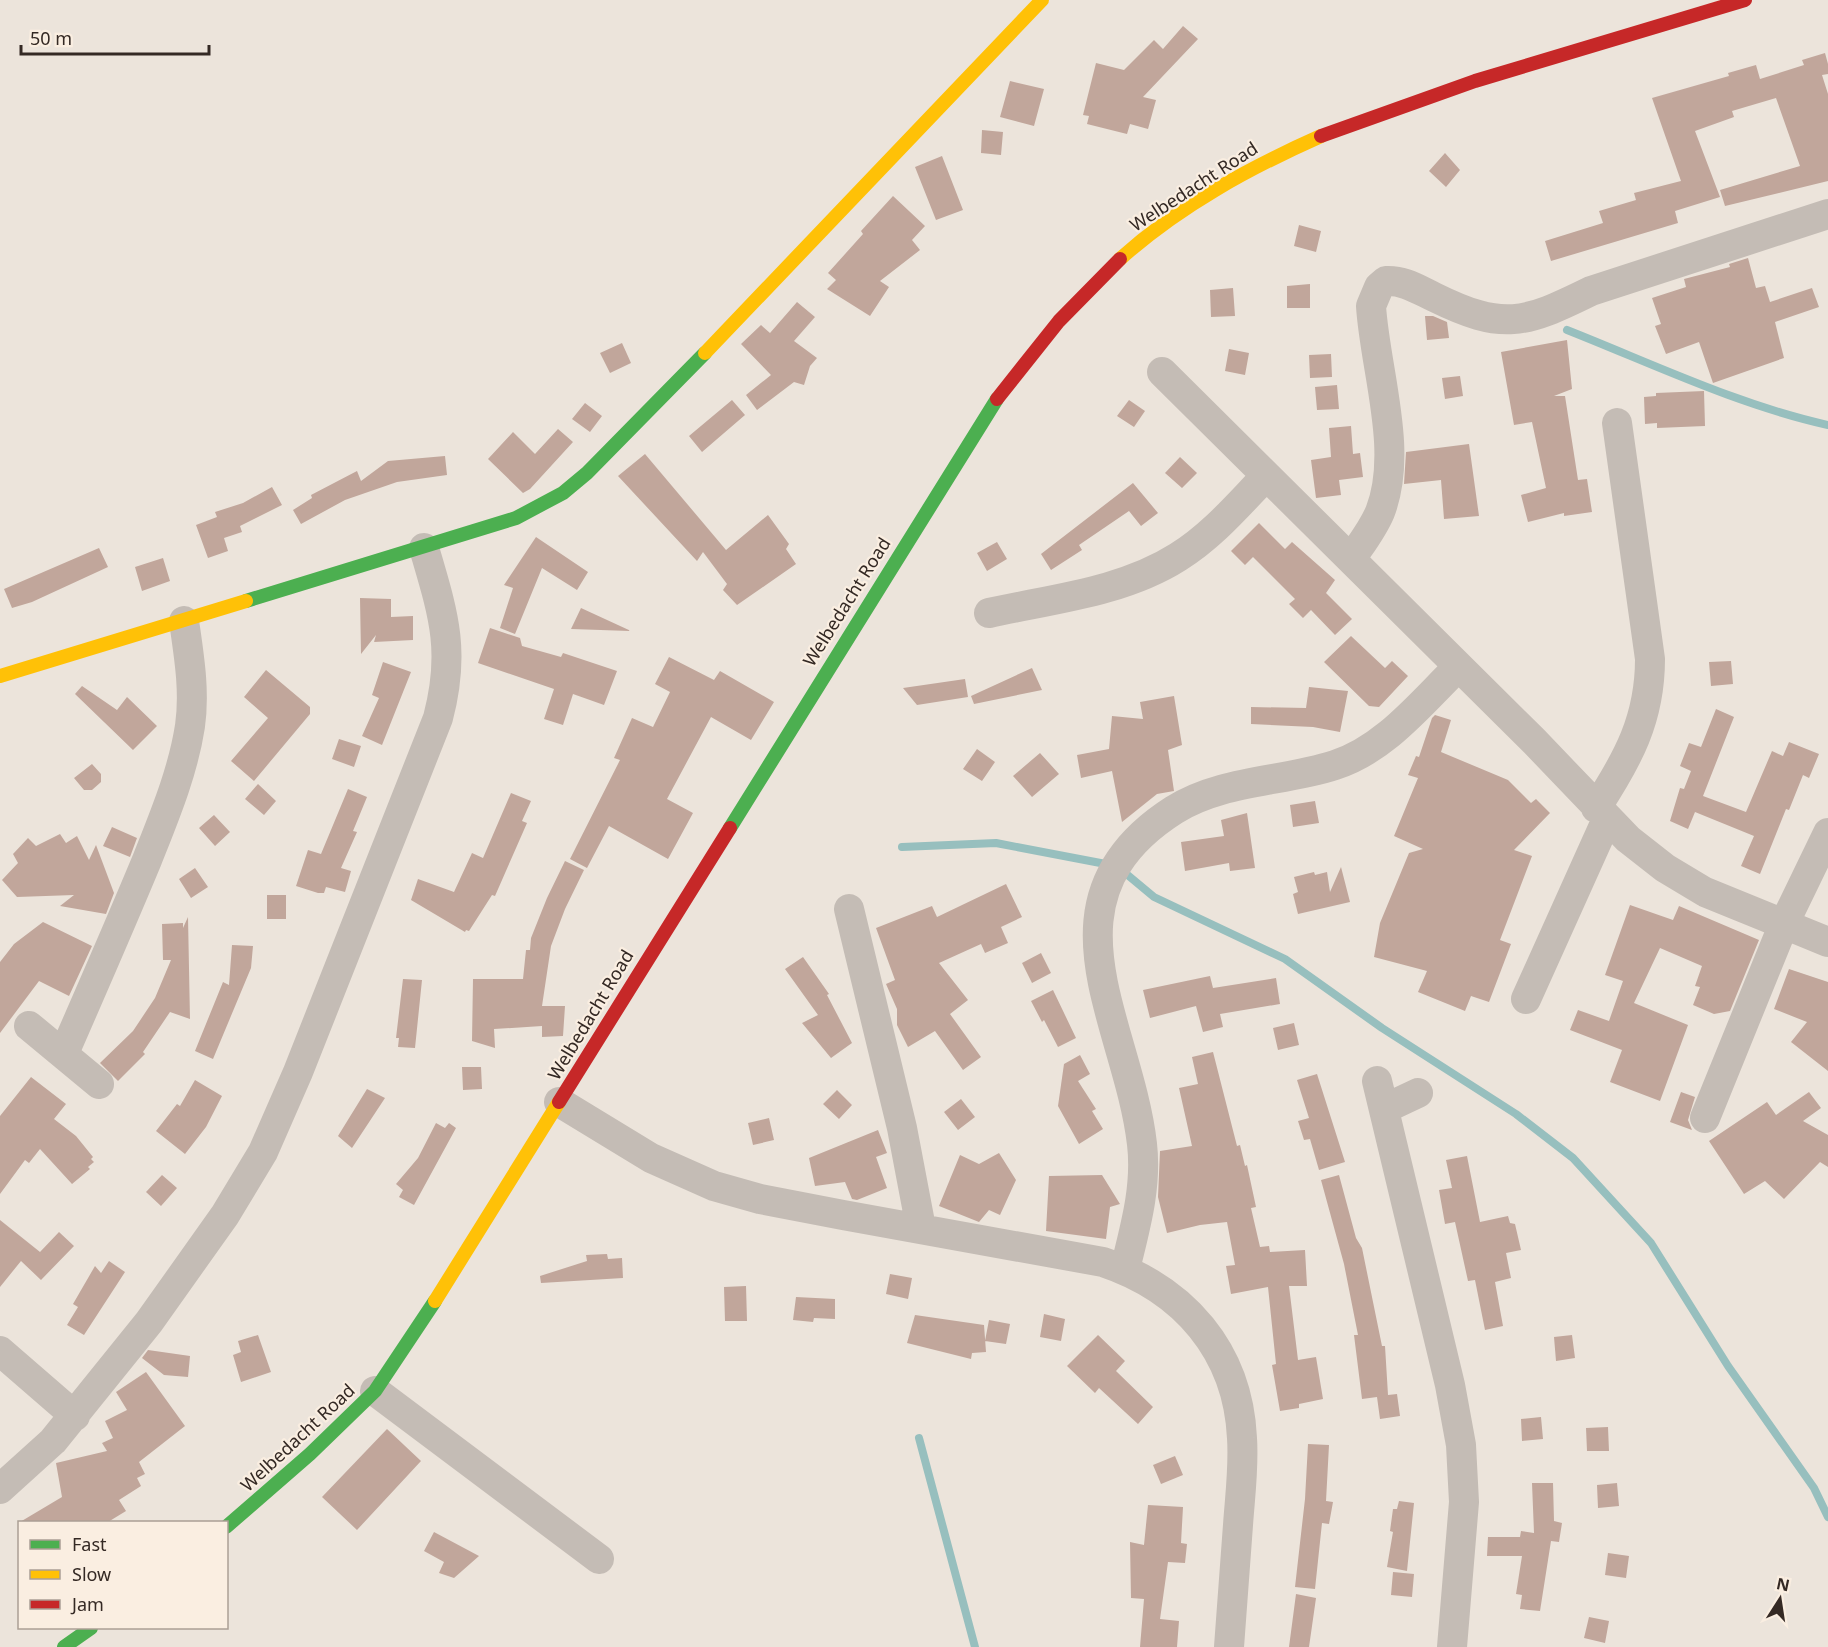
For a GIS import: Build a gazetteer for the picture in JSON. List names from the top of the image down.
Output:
{
  "streets": {
    "street": ["Welbedacht Road"]
  },
  "legend": ["Fast", "Slow", "Jam"],
  "scale_bar": "50 m",
  "north": "top"
}
